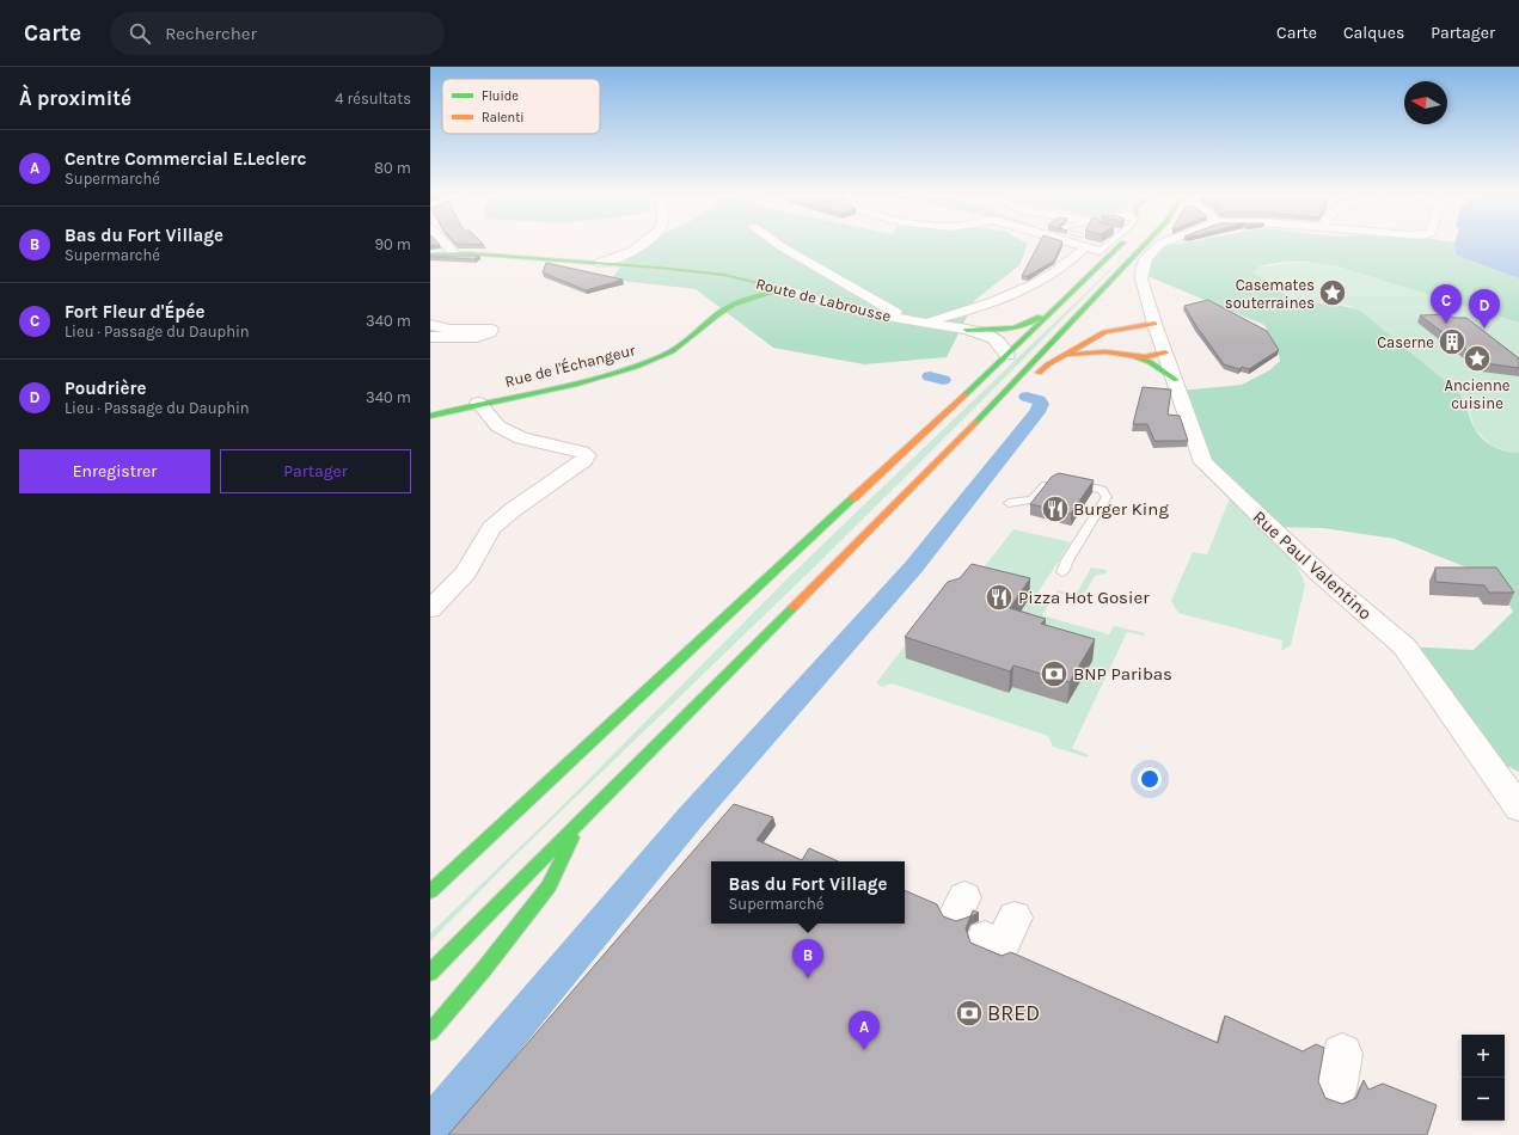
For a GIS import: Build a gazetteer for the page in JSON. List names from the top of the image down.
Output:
{
  "streets": {
    "main road": ["Route de Labrousse", "Rue de l'Échangeur"],
    "street": ["Rue Paul Valentino"]
  },
  "crossings": [
    ["Route de Labrousse", "Rue de l'Échangeur"]
  ],
  "places": {
    "place": ["Casemates souterraines", "Ancienne cuisine"],
    "building": ["Caserne"],
    "restaurant": ["Burger King", "Pizza Hot Gosier"],
    "bank": ["BNP Paribas", "BRED"]
  },
  "legend": ["Fluide", "Ralenti"],
  "north": "left",
  "page": {
    "header": "Carte",
    "search": "Rechercher",
    "nav": ["Carte", "Calques", "Partager"],
    "heading": ["À proximité", "4 résultats"],
    "list": [
      {
        "mark": "A",
        "name": "Centre Commercial E.Leclerc",
        "note": "Supermarché",
        "value": "80 m"
      },
      {
        "mark": "B",
        "name": "Bas du Fort Village",
        "note": "Supermarché",
        "value": "90 m"
      },
      {
        "mark": "C",
        "name": "Fort Fleur d'Épée",
        "note": "Lieu · Passage du Dauphin",
        "value": "340 m"
      },
      {
        "mark": "D",
        "name": "Poudrière",
        "note": "Lieu · Passage du Dauphin",
        "value": "340 m"
      }
    ],
    "pins": [
      "C",
      "D",
      "B",
      "A"
    ],
    "buttons": ["Enregistrer", "Partager"],
    "popup": ["Bas du Fort Village", "Supermarché"],
    "map_buttons": ["+", "−"]
  }
}
